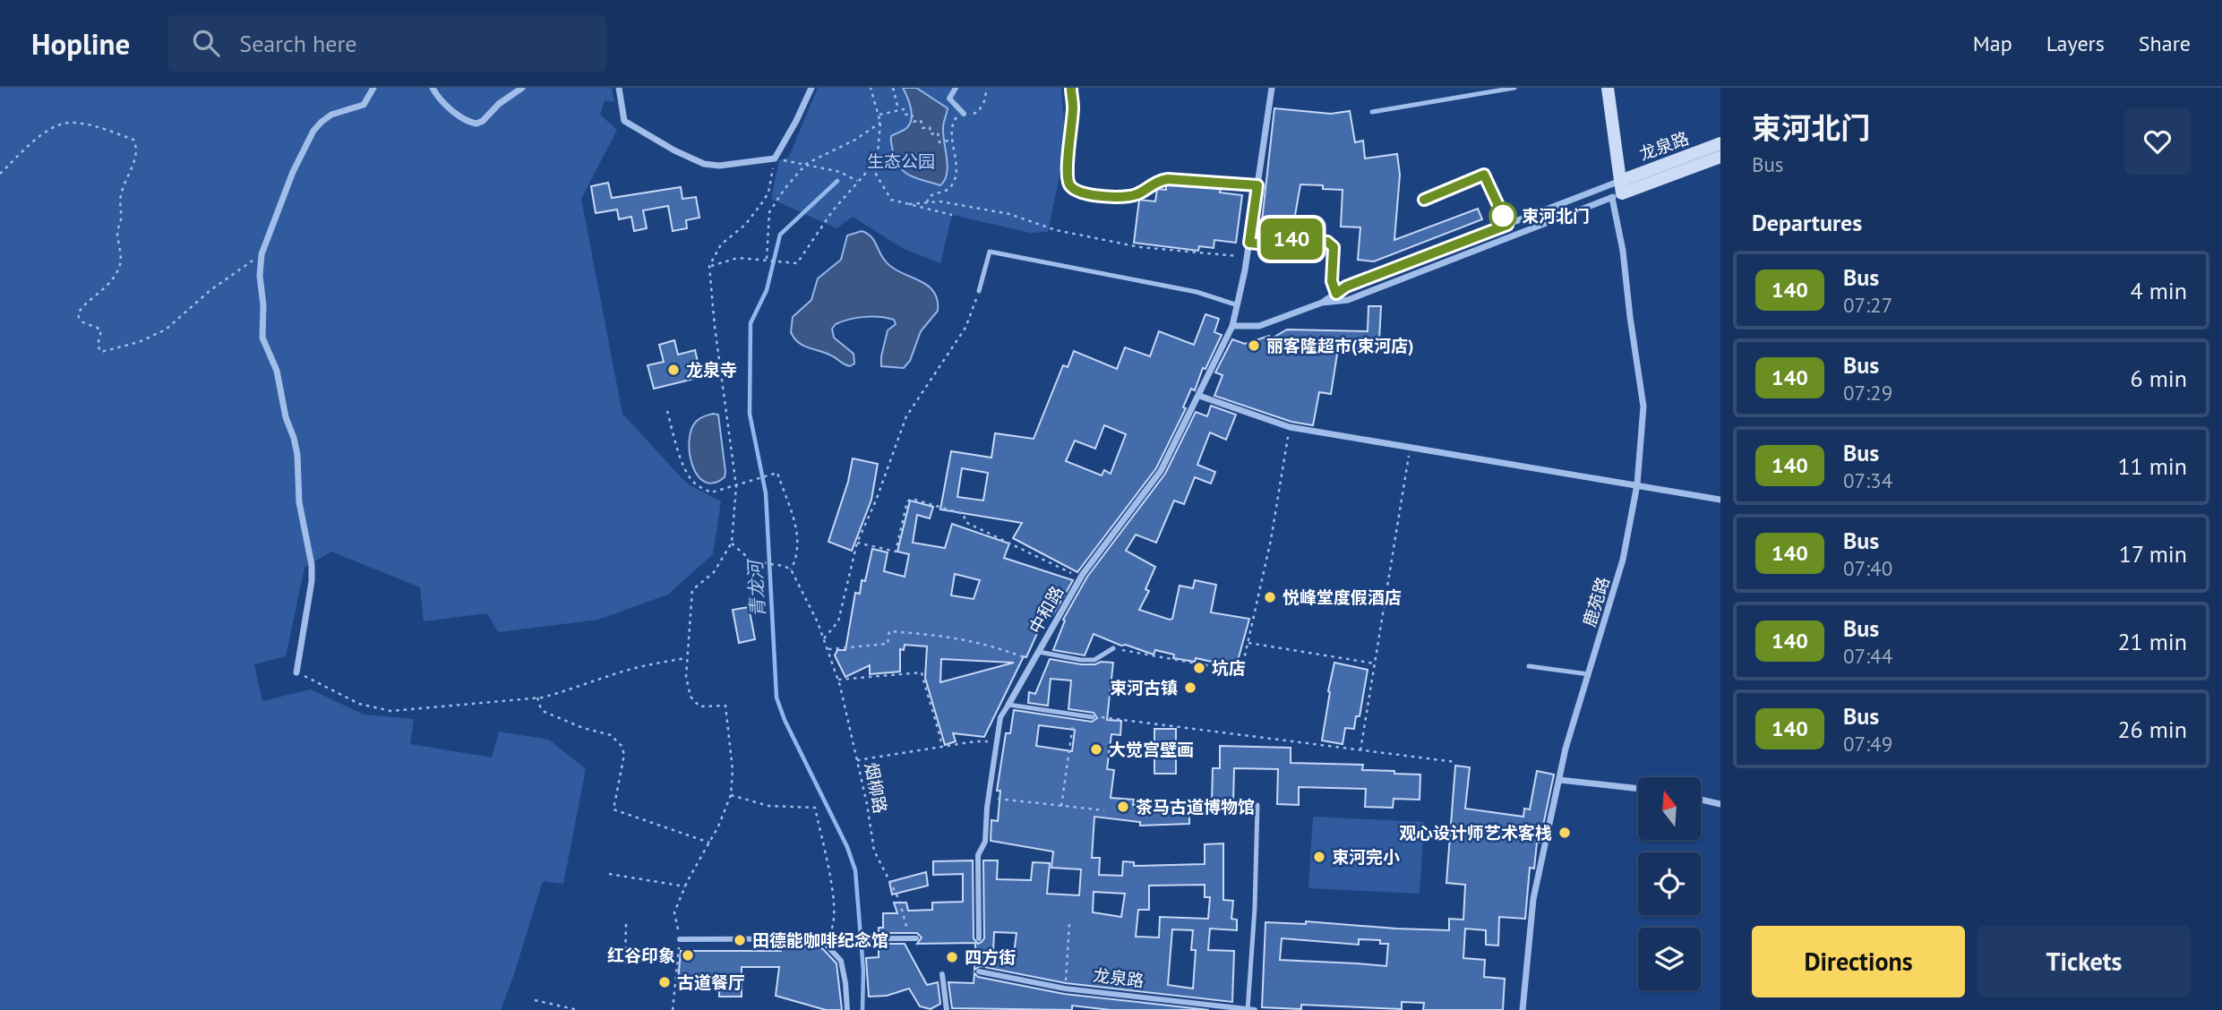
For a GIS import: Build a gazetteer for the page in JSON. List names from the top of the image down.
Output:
{
  "streets": {
    "main road": ["龙泉路"],
    "street": ["鹿苑路", "中和路"],
    "path": ["烟柳路"]
  },
  "crossings": [
    ["龙泉路", "鹿苑路"]
  ],
  "water": ["青龙河"],
  "parks": ["生态公园"],
  "places": [
    "束河北门",
    "丽客隆超市(束河店)",
    "龙泉寺",
    "悦峰堂度假酒店",
    "坑店",
    "束河古镇",
    "大觉宫壁画",
    "茶马古道博物馆",
    "观心设计师艺术客栈",
    "束河完小",
    "田德能咖啡纪念馆",
    "红谷印象",
    "四方街",
    "古道餐厅"
  ],
  "lines": ["bus line 140"],
  "north": "top",
  "page": {
    "header": "Hopline",
    "search": "Search here",
    "nav": ["Map", "Layers", "Share"],
    "on_map": "140",
    "heading": [
      ["束河北门", "Bus"],
      "Departures"
    ],
    "list": [
      {
        "mark": "140",
        "name": "Bus",
        "note": "07:27",
        "value": "4 min"
      },
      {
        "mark": "140",
        "name": "Bus",
        "note": "07:29",
        "value": "6 min"
      },
      {
        "mark": "140",
        "name": "Bus",
        "note": "07:34",
        "value": "11 min"
      },
      {
        "mark": "140",
        "name": "Bus",
        "note": "07:40",
        "value": "17 min"
      },
      {
        "mark": "140",
        "name": "Bus",
        "note": "07:44",
        "value": "21 min"
      },
      {
        "mark": "140",
        "name": "Bus",
        "note": "07:49",
        "value": "26 min"
      }
    ],
    "buttons": ["Directions", "Tickets"]
  }
}
